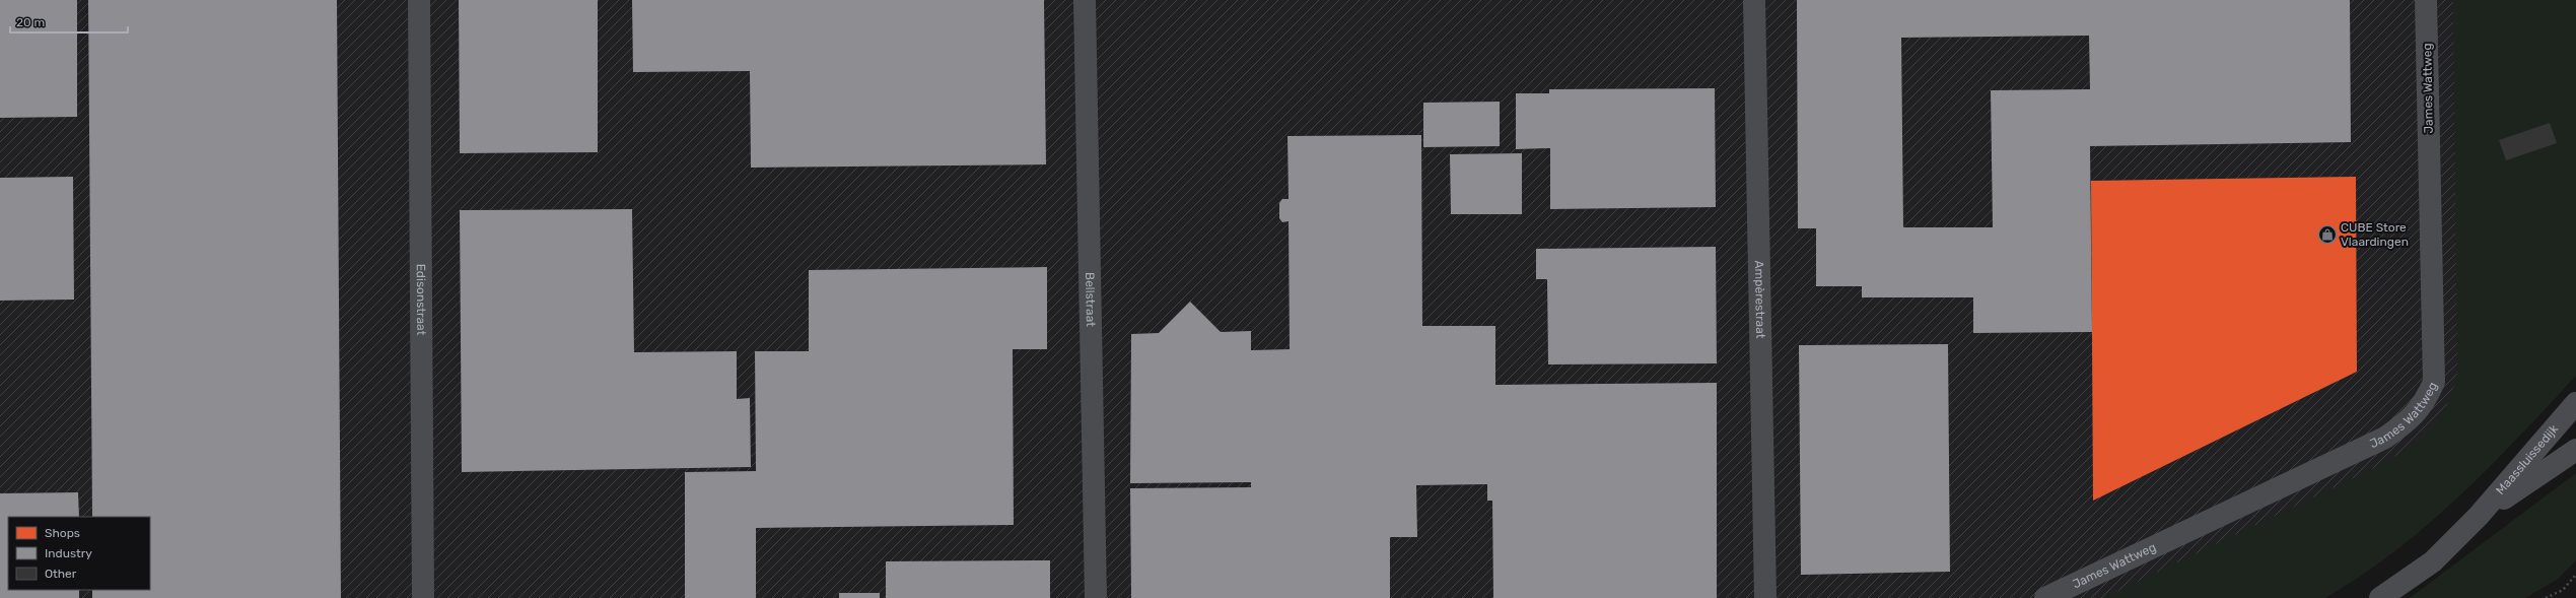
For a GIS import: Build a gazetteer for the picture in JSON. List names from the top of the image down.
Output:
{
  "streets": {
    "street": [
      "James Wattweg",
      "Edisonstraat",
      "Ampèrestraat",
      "Bellstraat",
      "Maassluissedijk"
    ]
  },
  "places": {
    "shop": ["CUBE Store Vlaardingen"]
  },
  "legend": ["Shops", "Industry", "Other"],
  "scale_bar": "20 m"
}
